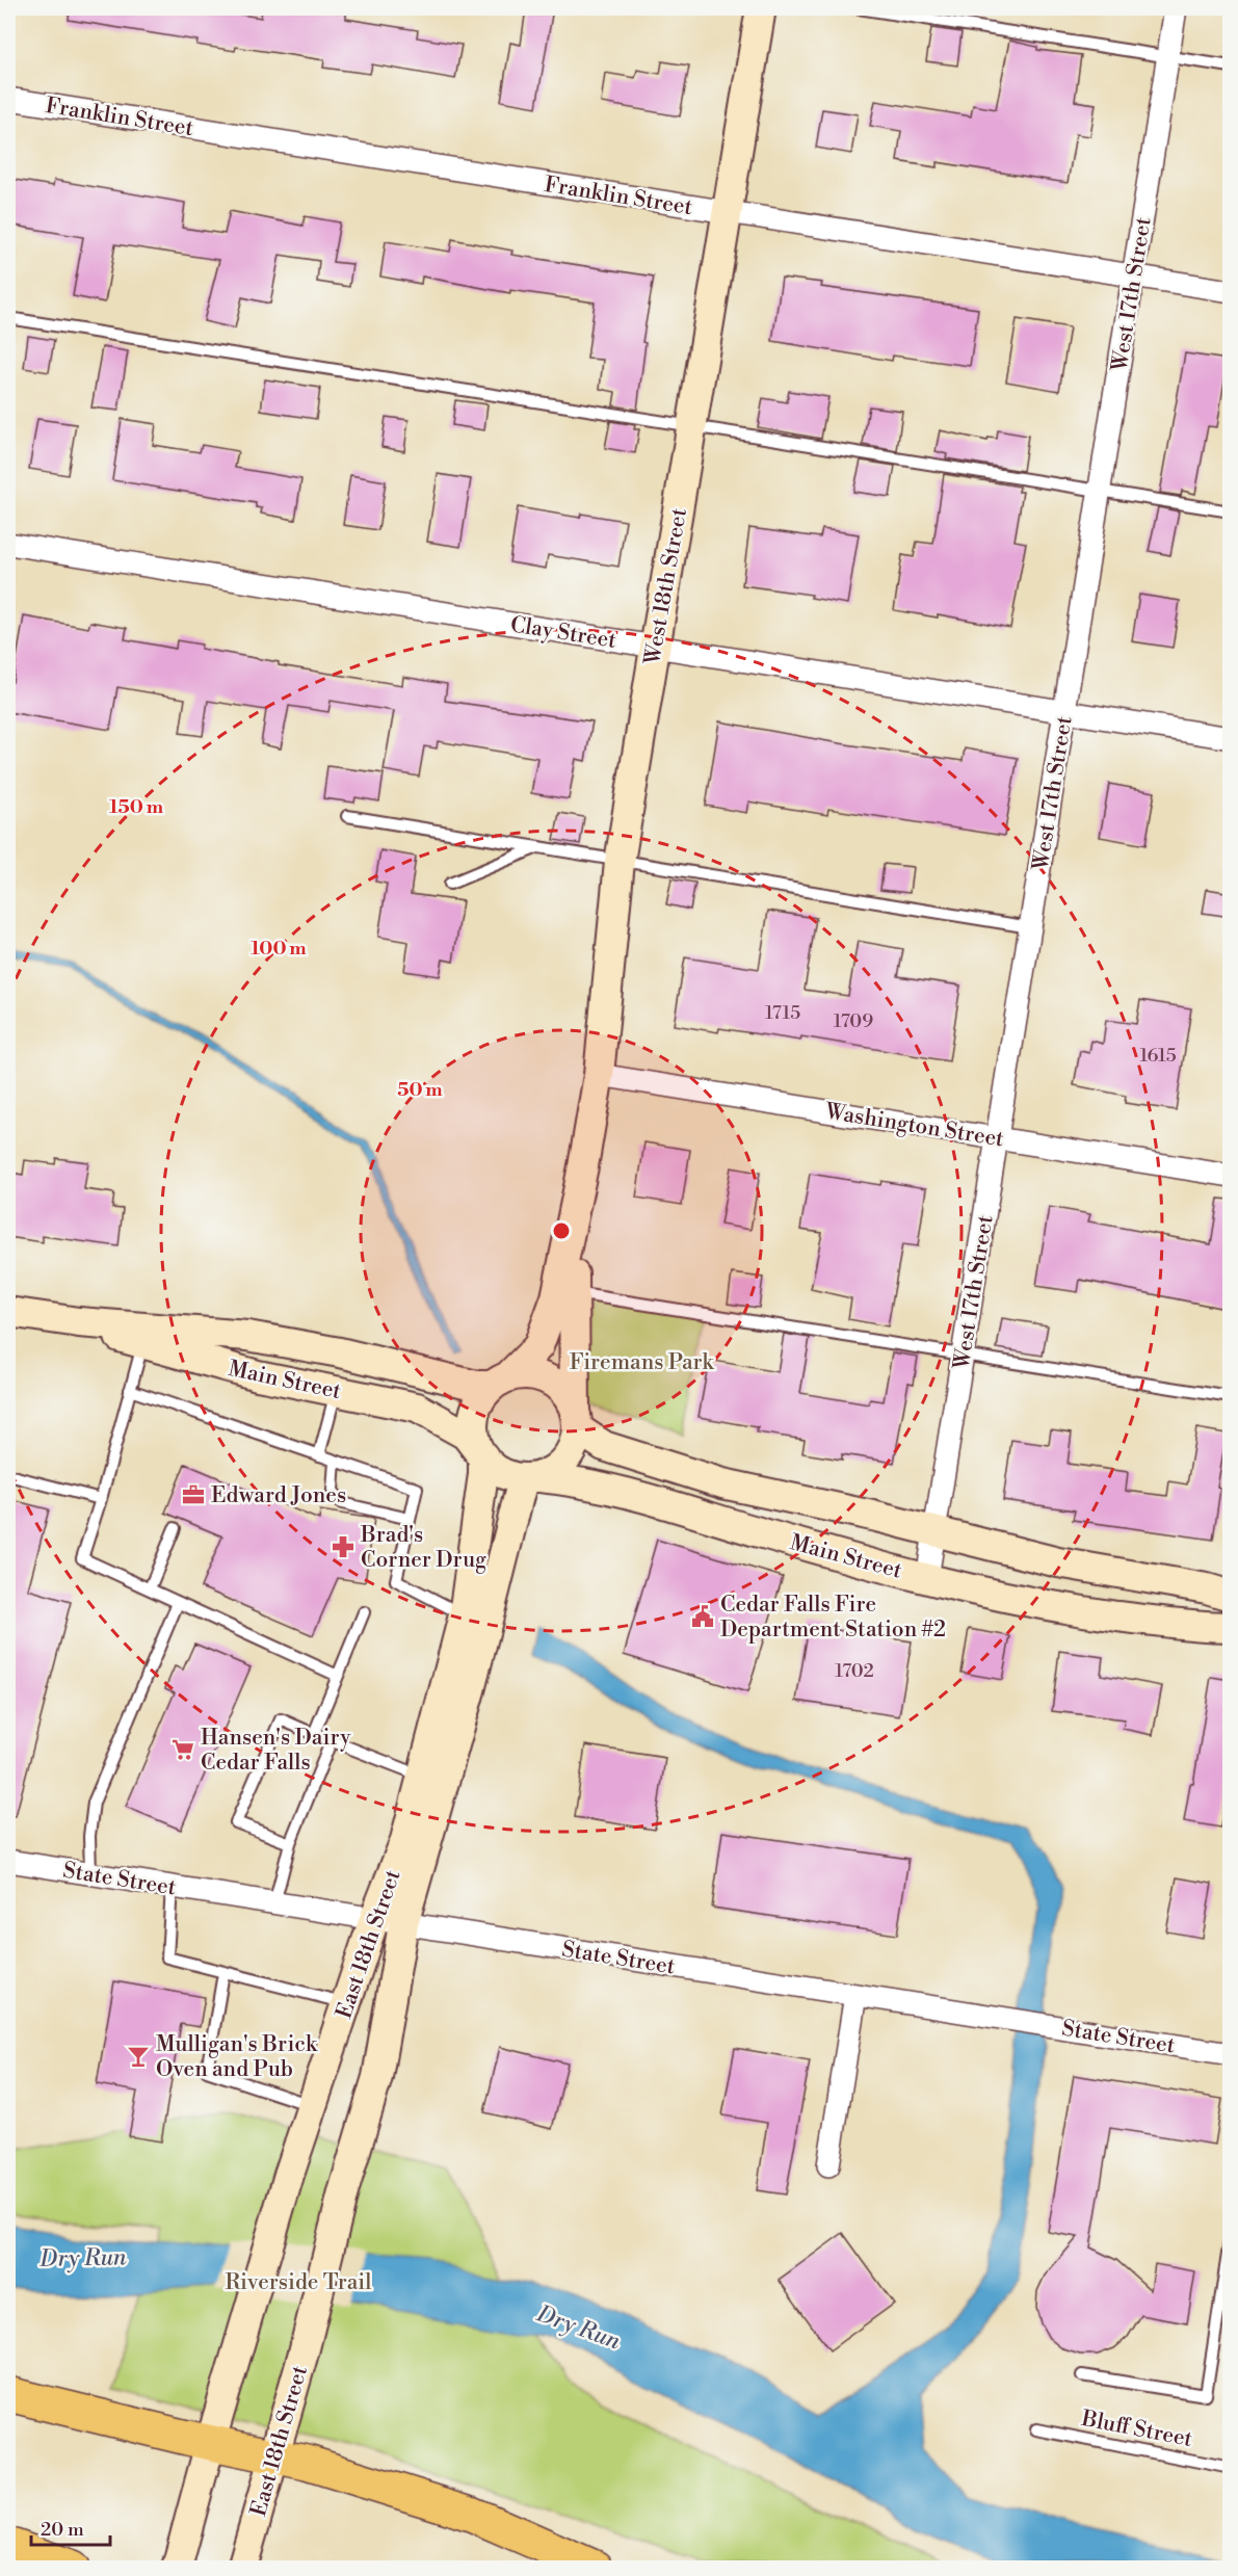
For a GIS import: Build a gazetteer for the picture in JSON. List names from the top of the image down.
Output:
{
  "streets": {
    "main road": ["West 18th Street", "Main Street", "East 18th Street"],
    "street": [
      "Franklin Street",
      "West 17th Street",
      "Clay Street",
      "Washington Street",
      "State Street"
    ],
    "lane": ["Bluff Street"]
  },
  "crossings": [
    ["Franklin Street", "West 17th Street"],
    ["Franklin Street", "West 18th Street"],
    ["West 17th Street", "Clay Street"],
    ["West 17th Street", "Washington Street"],
    ["West 17th Street", "Main Street"],
    ["West 18th Street", "Clay Street"],
    ["West 18th Street", "Washington Street"],
    ["West 18th Street", "Main Street"],
    ["West 18th Street", "East 18th Street"],
    ["Main Street", "East 18th Street"],
    ["State Street", "East 18th Street"]
  ],
  "water": ["Dry Run"],
  "parks": ["Firemans Park", "Riverside Trail"],
  "places": {
    "office": ["Edward Jones"],
    "pharmacy": ["Brad's Corner Drug"],
    "public building": ["Cedar Falls Fire Department Station #2"],
    "supermarket": ["Hansen's Dairy Cedar Falls"],
    "bar": ["Mulligan's Brick Oven and Pub"]
  },
  "house_numbers": [
    "1715",
    "1709",
    "1615",
    "1702"
  ],
  "scale_bar": "20 m",
  "rings": ["150 m", "100 m", "50 m"]
}
